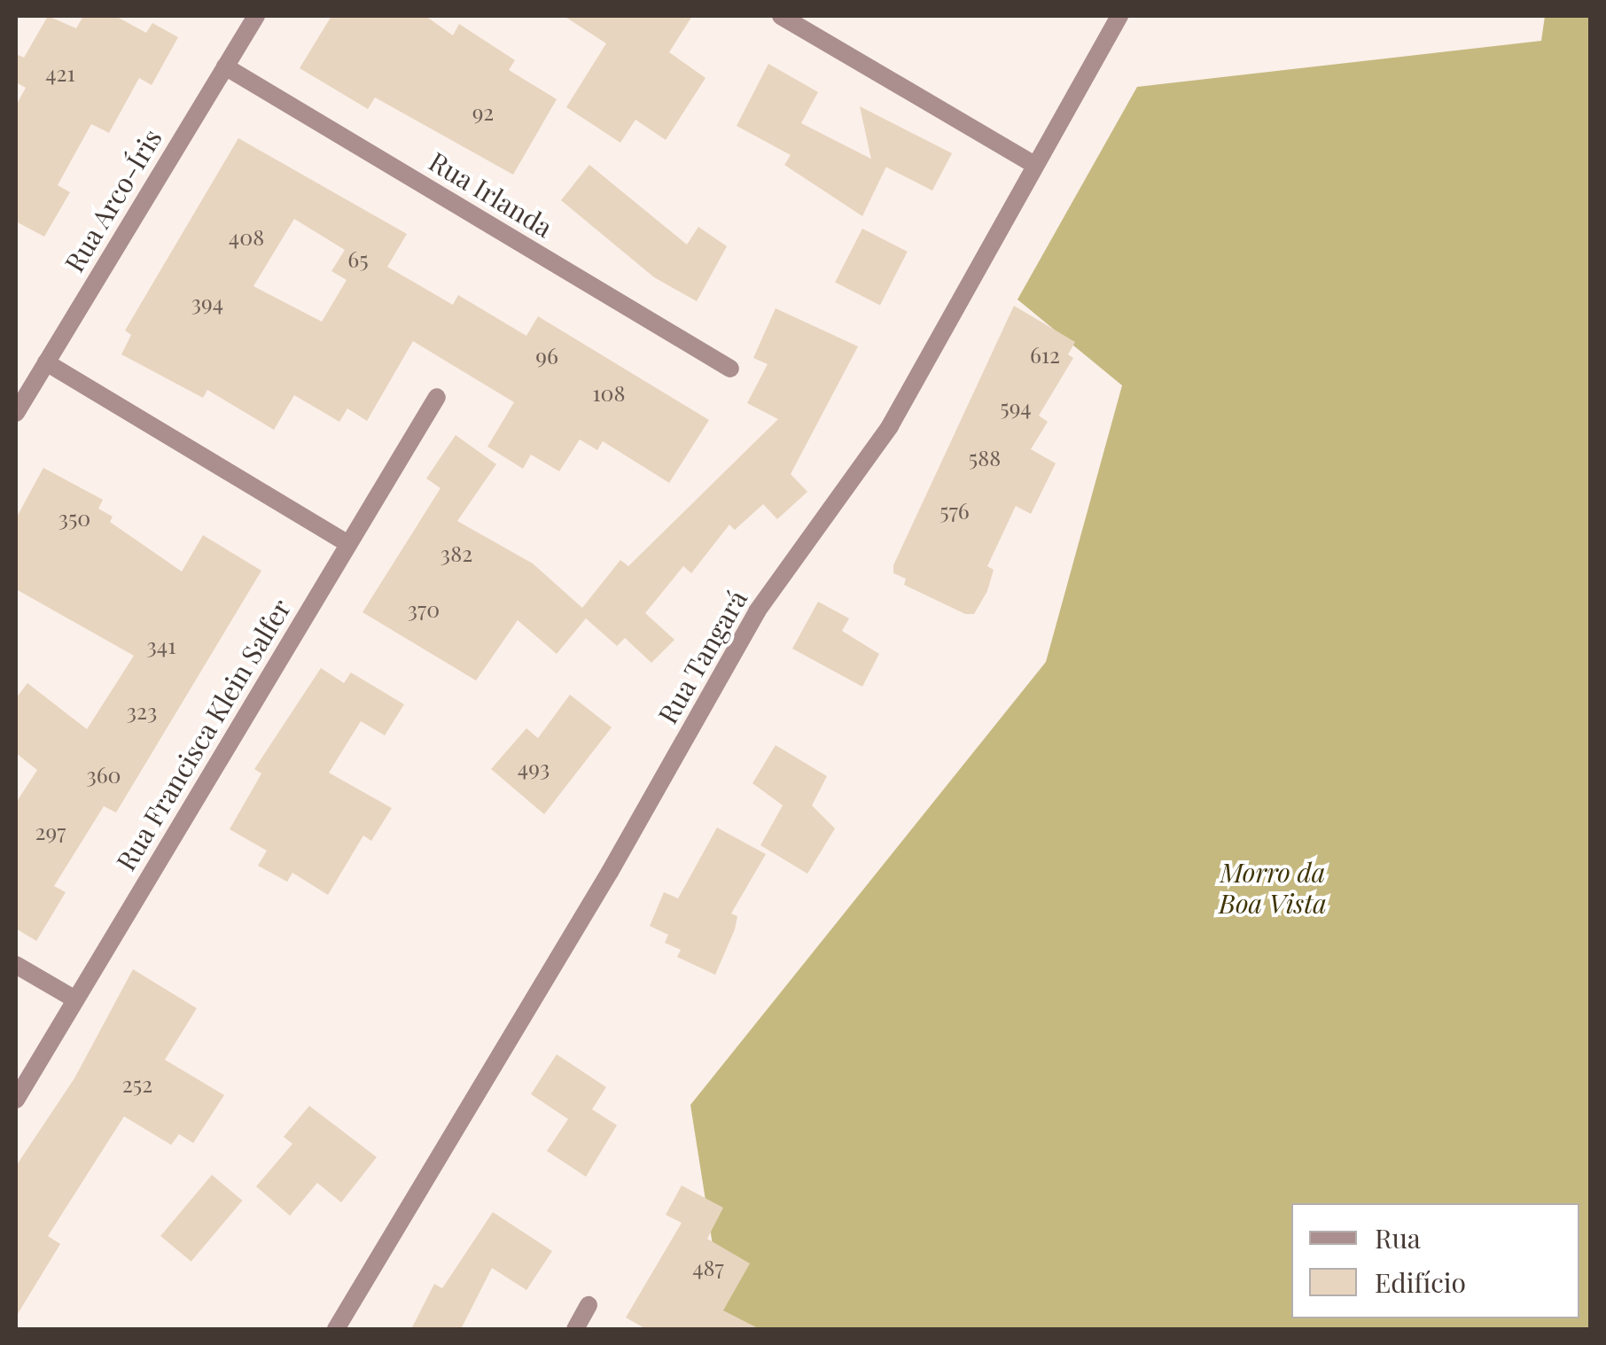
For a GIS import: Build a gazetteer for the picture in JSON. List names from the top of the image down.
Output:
{
  "streets": {
    "street": [
      "Rua Irlanda",
      "Rua Arco-Íris",
      "Rua Tangará",
      "Rua Francisca Klein Salfer"
    ]
  },
  "crossings": [
    ["Rua Irlanda", "Rua Arco-Íris"]
  ],
  "parks": ["Morro da Boa Vista"],
  "house_numbers": [
    "421",
    "92",
    "408",
    "65",
    "394",
    "612",
    "96",
    "108",
    "594",
    "588",
    "576",
    "350",
    "382",
    "370",
    "341",
    "323",
    "493",
    "360",
    "297",
    "252",
    "487"
  ],
  "legend": ["Rua", "Edifício"]
}
